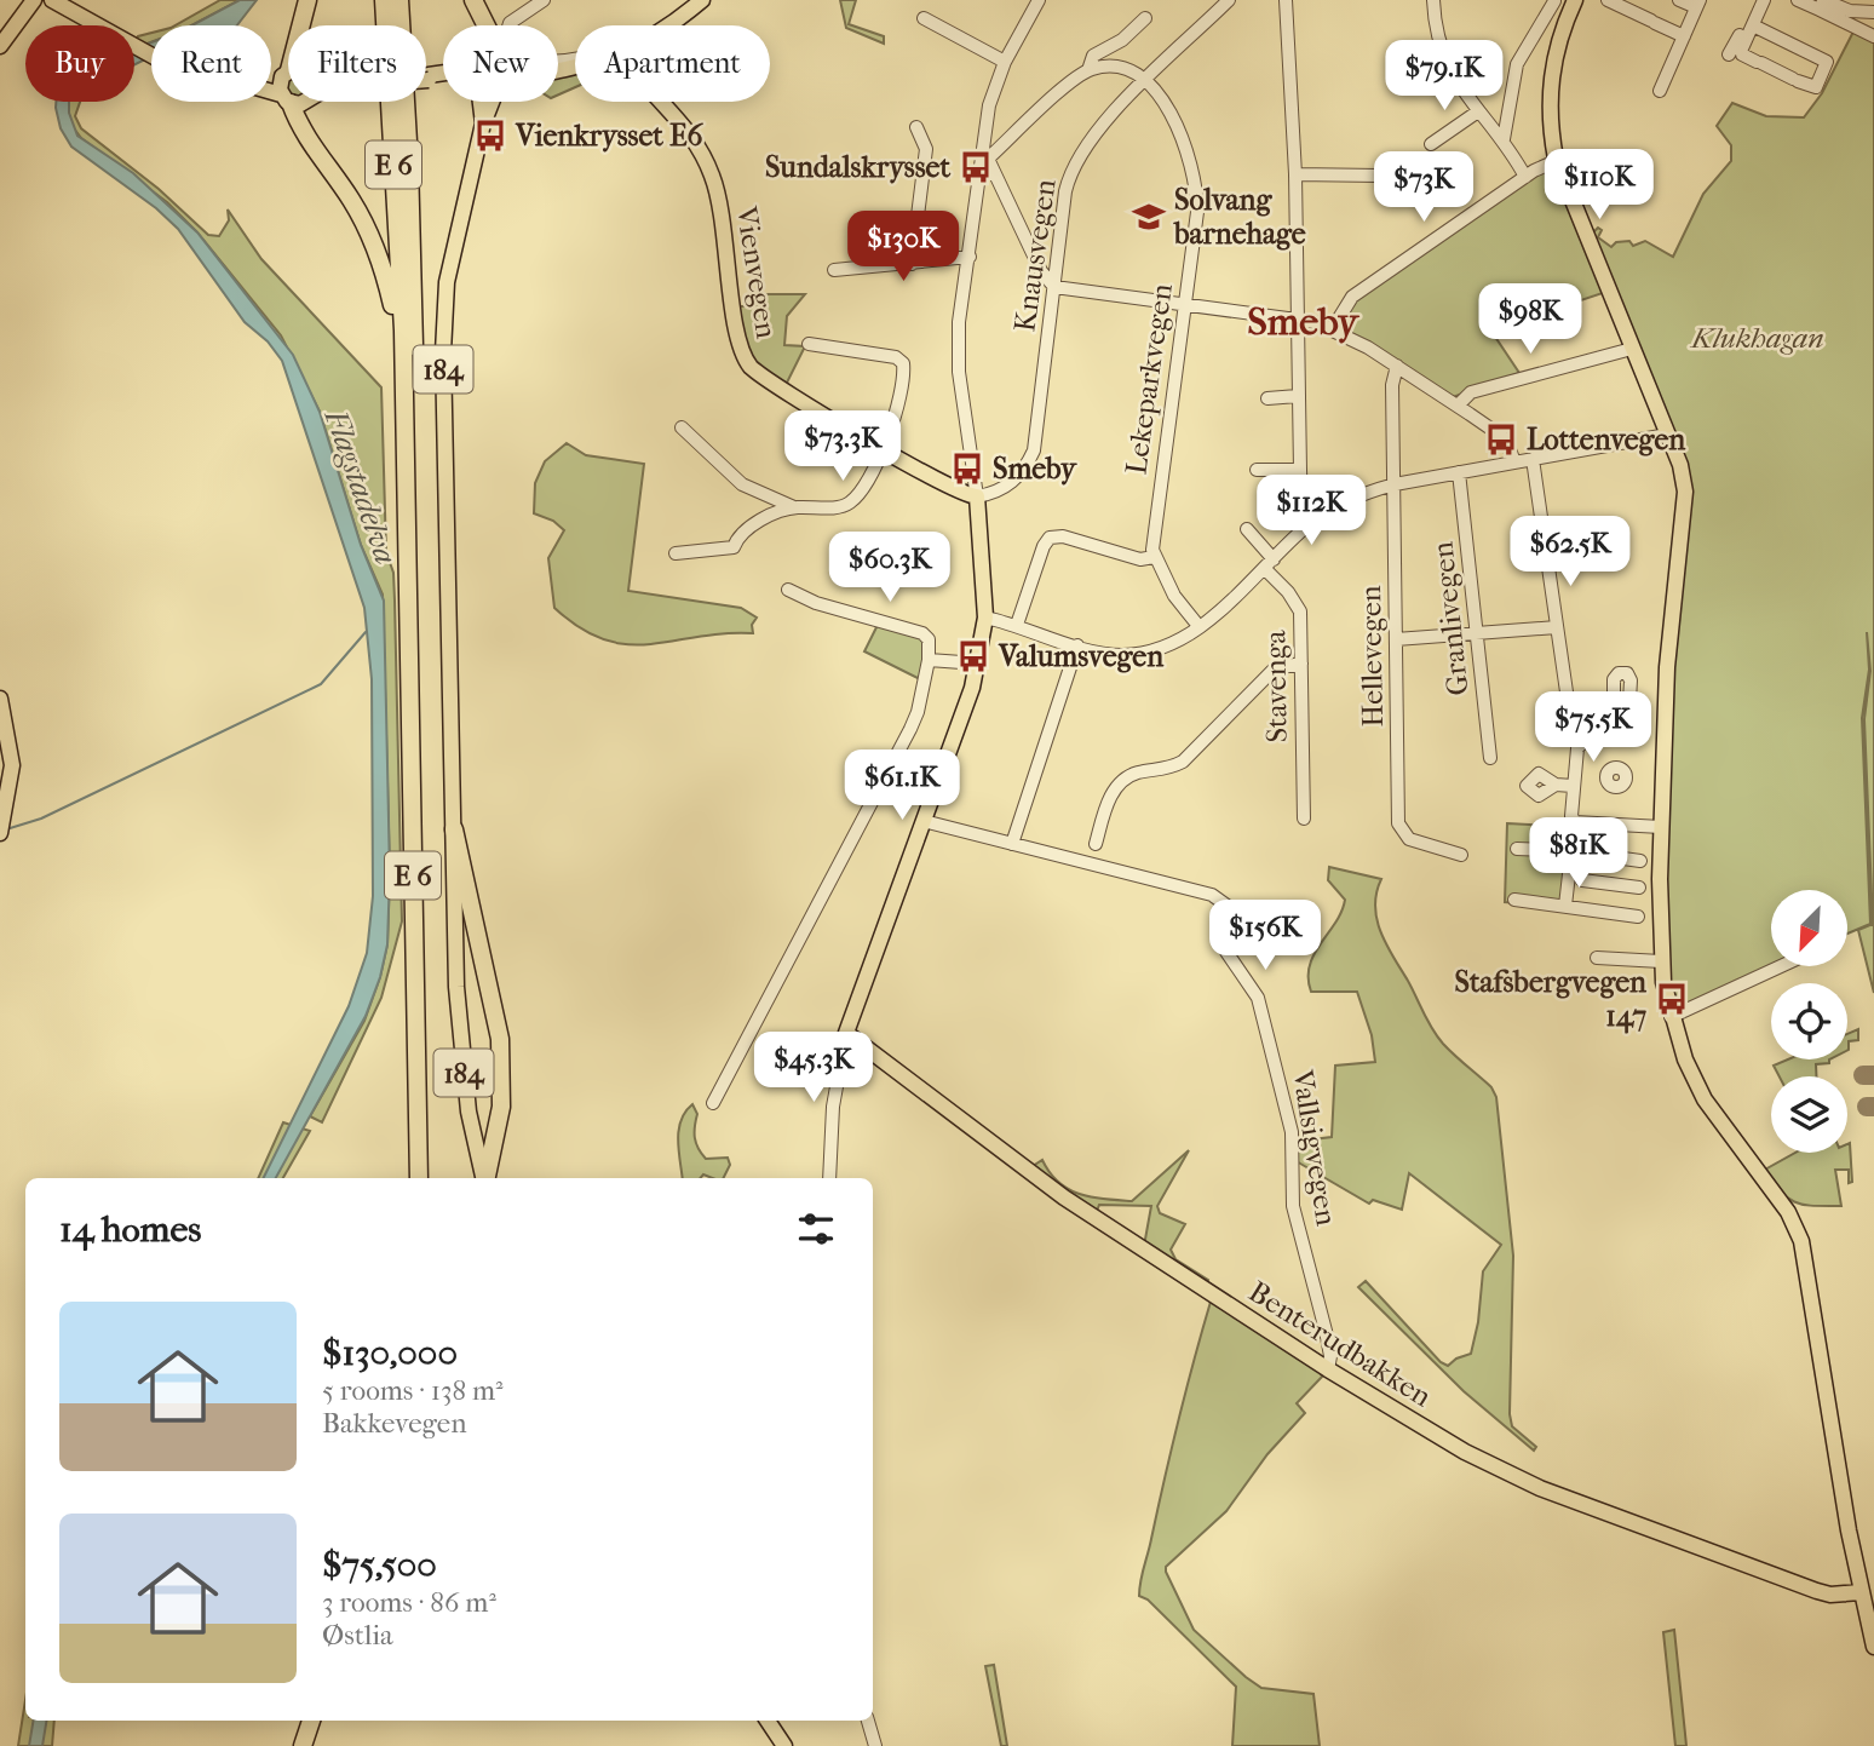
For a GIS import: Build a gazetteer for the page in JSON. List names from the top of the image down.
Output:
{
  "streets": {
    "highway": ["E 6"],
    "main road": ["Vienvegen", "184", "Benterudbakken"],
    "street": [
      "Knausvegen",
      "Lekeparkvegen",
      "Granlivegen",
      "Hellevegen",
      "Stavenga",
      "Vallsigvegen"
    ]
  },
  "crossings": [
    ["E 6", "184"],
    ["Knausvegen", "Vienvegen"],
    ["Knausvegen", "Lekeparkvegen"],
    ["Vallsigvegen", "Benterudbakken"]
  ],
  "districts": ["Smeby"],
  "water": ["Flagstadelva"],
  "parks": ["Klukhagan"],
  "places": {
    "bus stop": [
      "Vienkrysset E6",
      "Sundalskrysset",
      "Lottenvegen",
      "Smeby",
      "Valumsvegen",
      "Stafsbergvegen 147"
    ],
    "school or university": ["Solvang barnehage"]
  },
  "north": "bottom left",
  "page": {
    "chip": [
      "Buy",
      "Rent",
      "Filters",
      "New",
      "Apartment"
    ],
    "price": [
      "$79.1K",
      "$110K",
      "$73K",
      "$130K",
      "$98K",
      "$73.3K",
      "$112K",
      "$62.5K",
      "$60.3K",
      "$75.5K",
      "$61.1K",
      "$81K",
      "$156K",
      "$45.3K"
    ],
    "heading": "14 homes",
    "list": [
      {
        "name": "$130,000",
        "note": "5 rooms · 138 m² · Bakkevegen"
      },
      {
        "name": "$75,500",
        "note": "3 rooms · 86 m² · Østlia"
      }
    ]
  }
}
